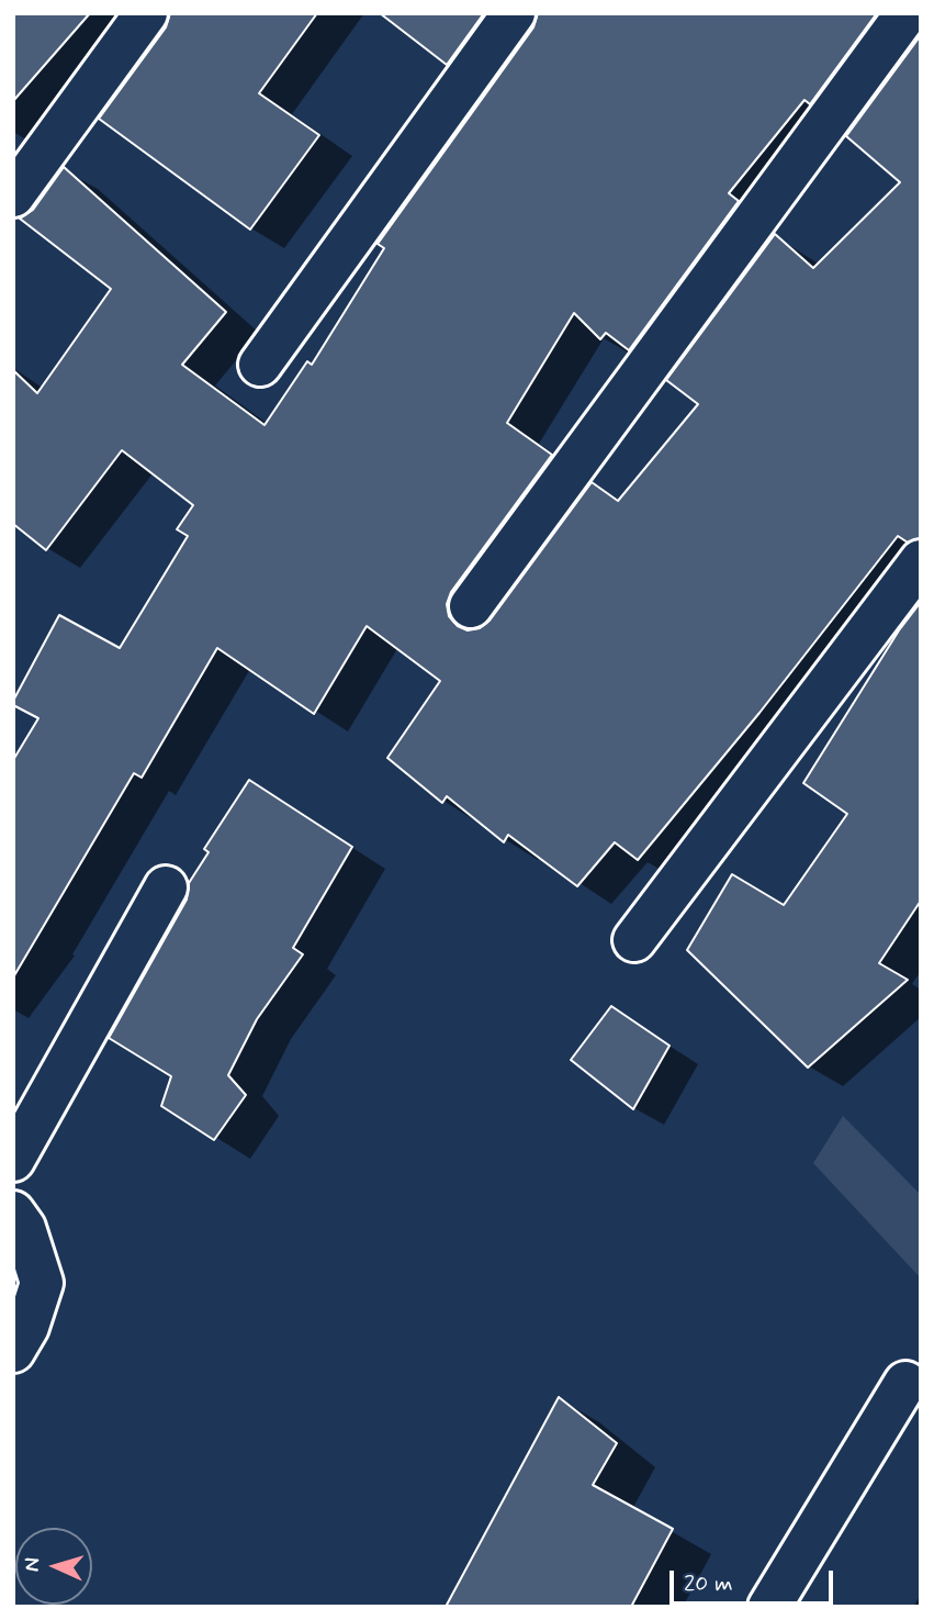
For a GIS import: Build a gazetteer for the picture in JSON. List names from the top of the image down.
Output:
{
  "scale_bar": "20 m",
  "north": "left"
}
